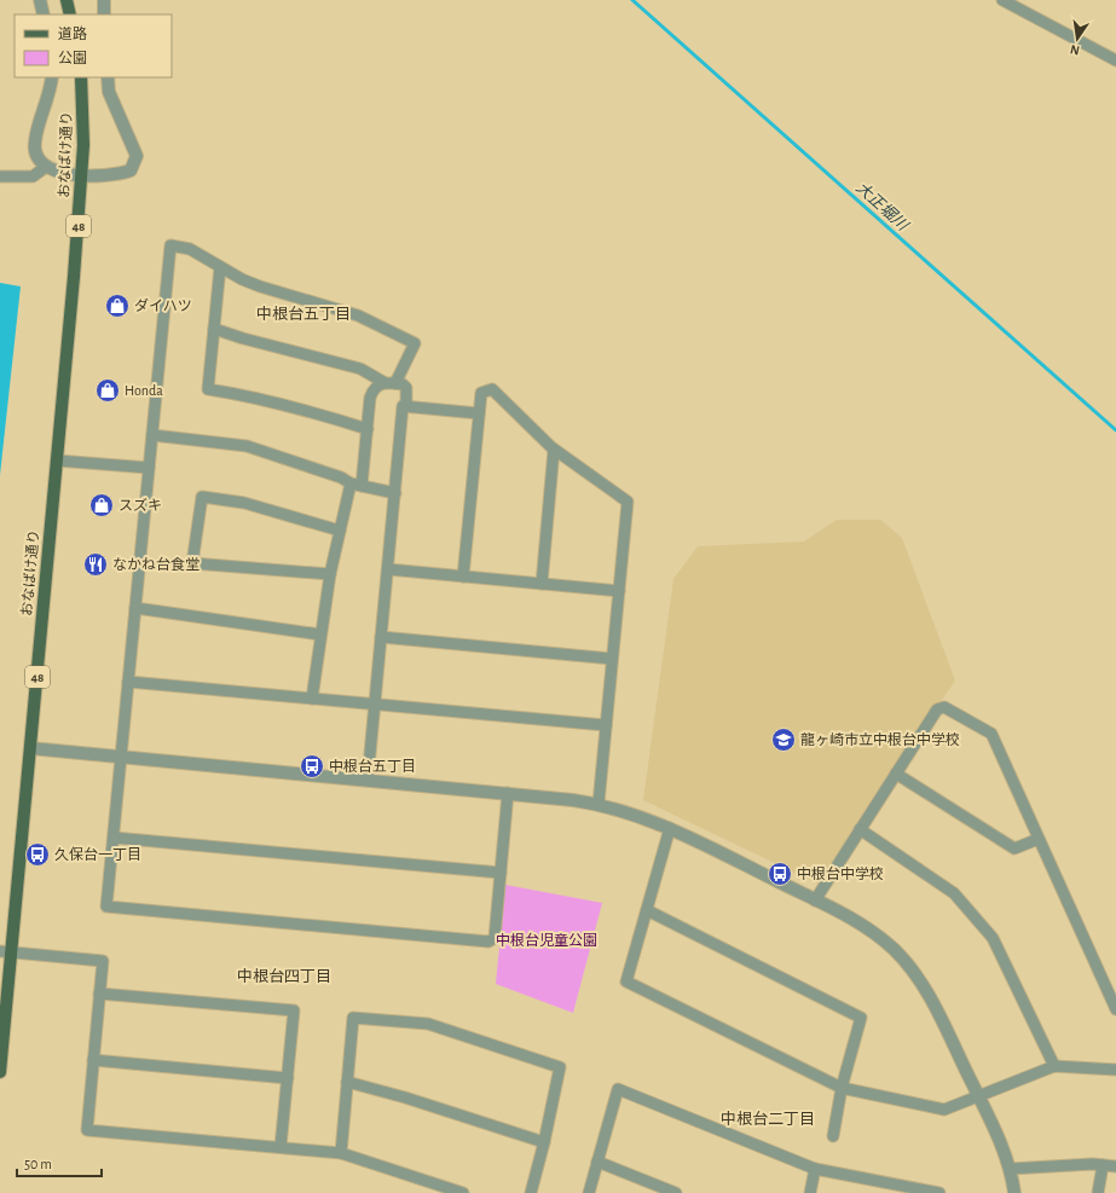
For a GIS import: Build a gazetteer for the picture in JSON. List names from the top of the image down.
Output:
{
  "streets": {
    "main road": ["おなばけ通り", "48"]
  },
  "districts": ["中根台五丁目", "中根台四丁目", "中根台二丁目"],
  "water": ["大正堀川"],
  "parks": ["中根台児童公園"],
  "places": {
    "shop": ["ダイハツ", "Honda", "スズキ"],
    "restaurant": ["なかね台食堂"],
    "school or university": ["龍ヶ崎市立中根台中学校"],
    "bus stop": ["中根台五丁目", "久保台一丁目", "中根台中学校"]
  },
  "legend": ["道路", "公園"],
  "scale_bar": "50 m",
  "north": "bottom"
}
